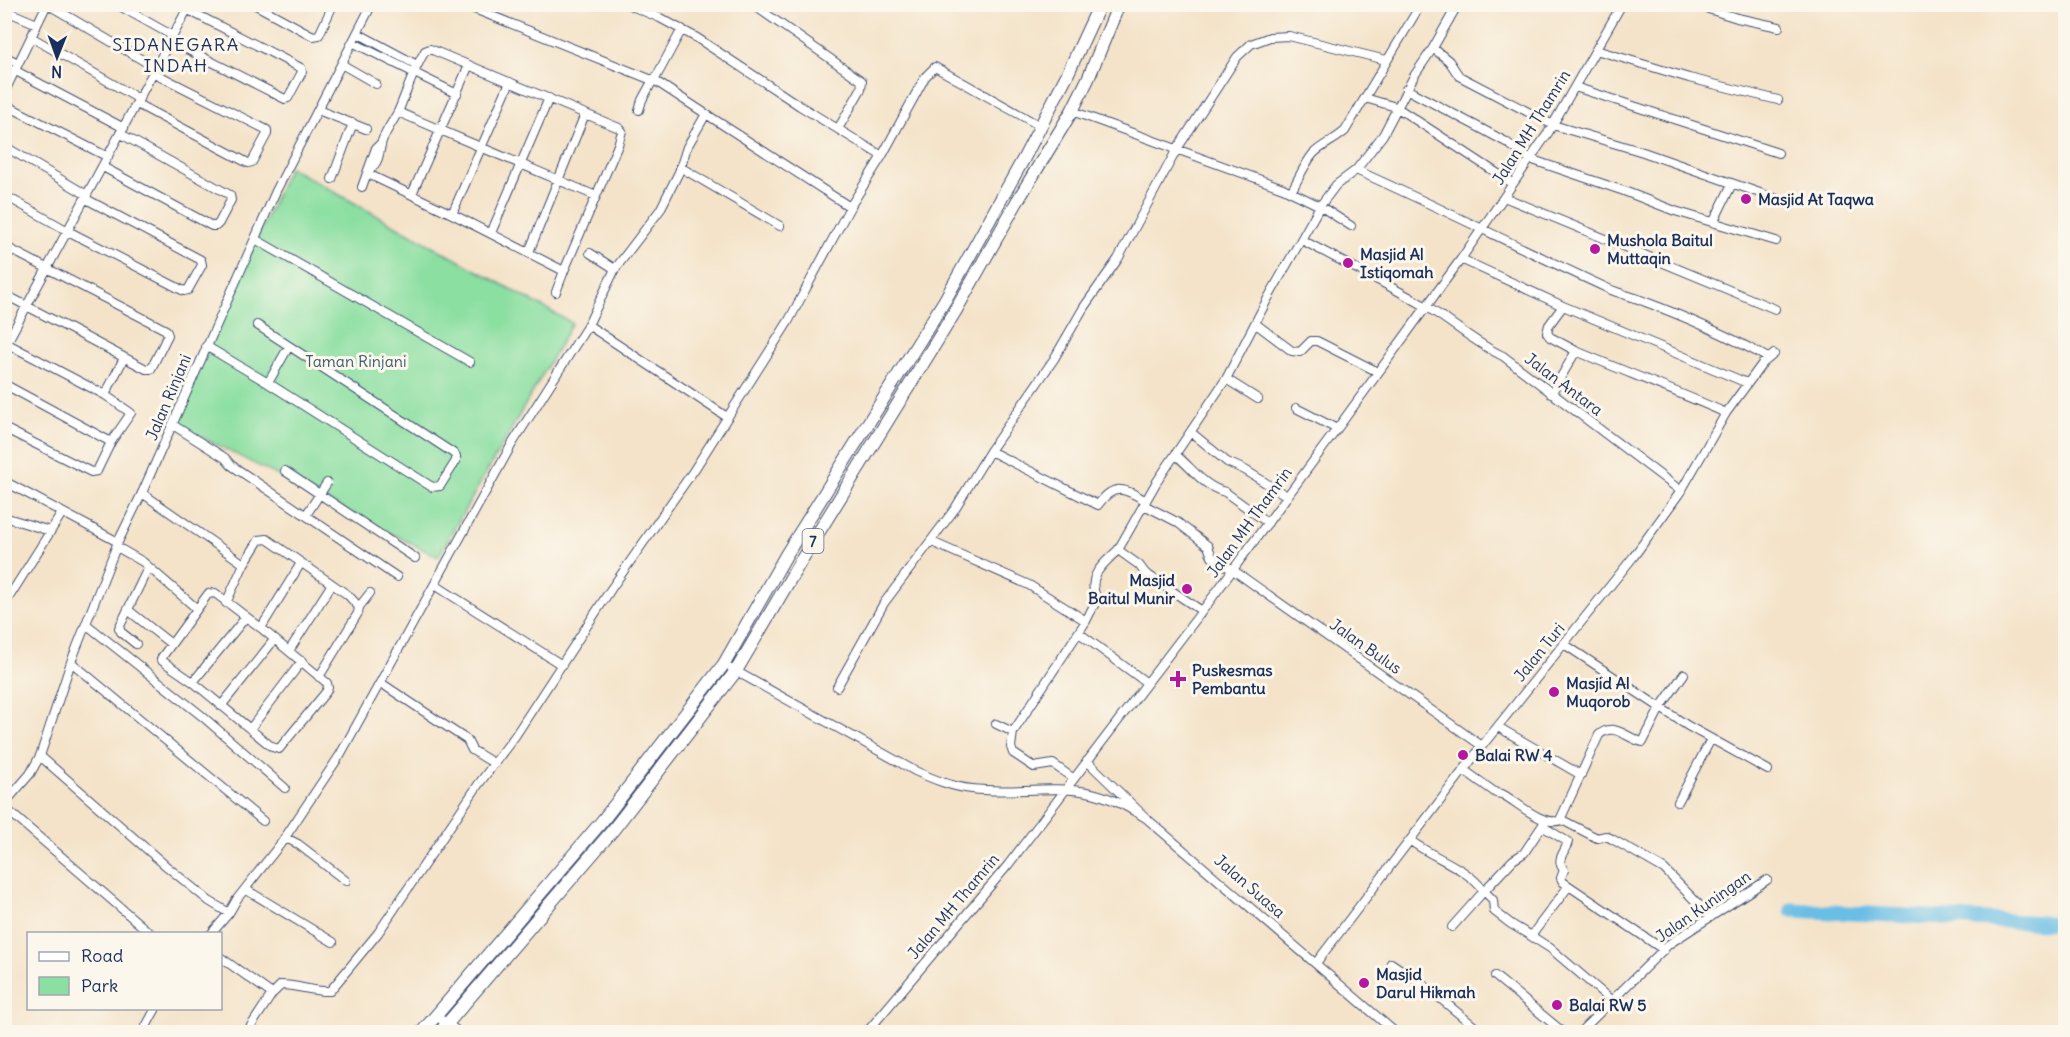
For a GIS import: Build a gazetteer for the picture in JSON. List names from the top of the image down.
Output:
{
  "streets": {
    "highway": ["7"],
    "street": [
      "Jalan MH Thamrin",
      "Jalan Antara",
      "Jalan Rinjani",
      "Jalan Bulus",
      "Jalan Turi",
      "Jalan Suasa",
      "Jalan Kuningan"
    ]
  },
  "crossings": [
    ["Jalan MH Thamrin", "Jalan Antara"],
    ["Jalan MH Thamrin", "Jalan Bulus"],
    ["Jalan MH Thamrin", "Jalan Turi"],
    ["Jalan MH Thamrin", "Jalan Suasa"],
    ["Jalan Antara", "Jalan Turi"],
    ["Jalan Bulus", "Jalan Turi"],
    ["Jalan Turi", "Jalan Suasa"]
  ],
  "districts": ["SIDANEGARA INDAH"],
  "parks": ["Taman Rinjani"],
  "places": {
    "other": [
      "Masjid At Taqwa",
      "Mushola Baitul Muttaqin",
      "Masjid Al Istiqomah",
      "Masjid Baitul Munir",
      "Masjid Al Muqorob",
      "Balai RW 4",
      "Masjid Darul Hikmah",
      "Balai RW 5"
    ],
    "health": ["Puskesmas Pembantu"]
  },
  "legend": ["Road", "Park"],
  "north": "bottom"
}
